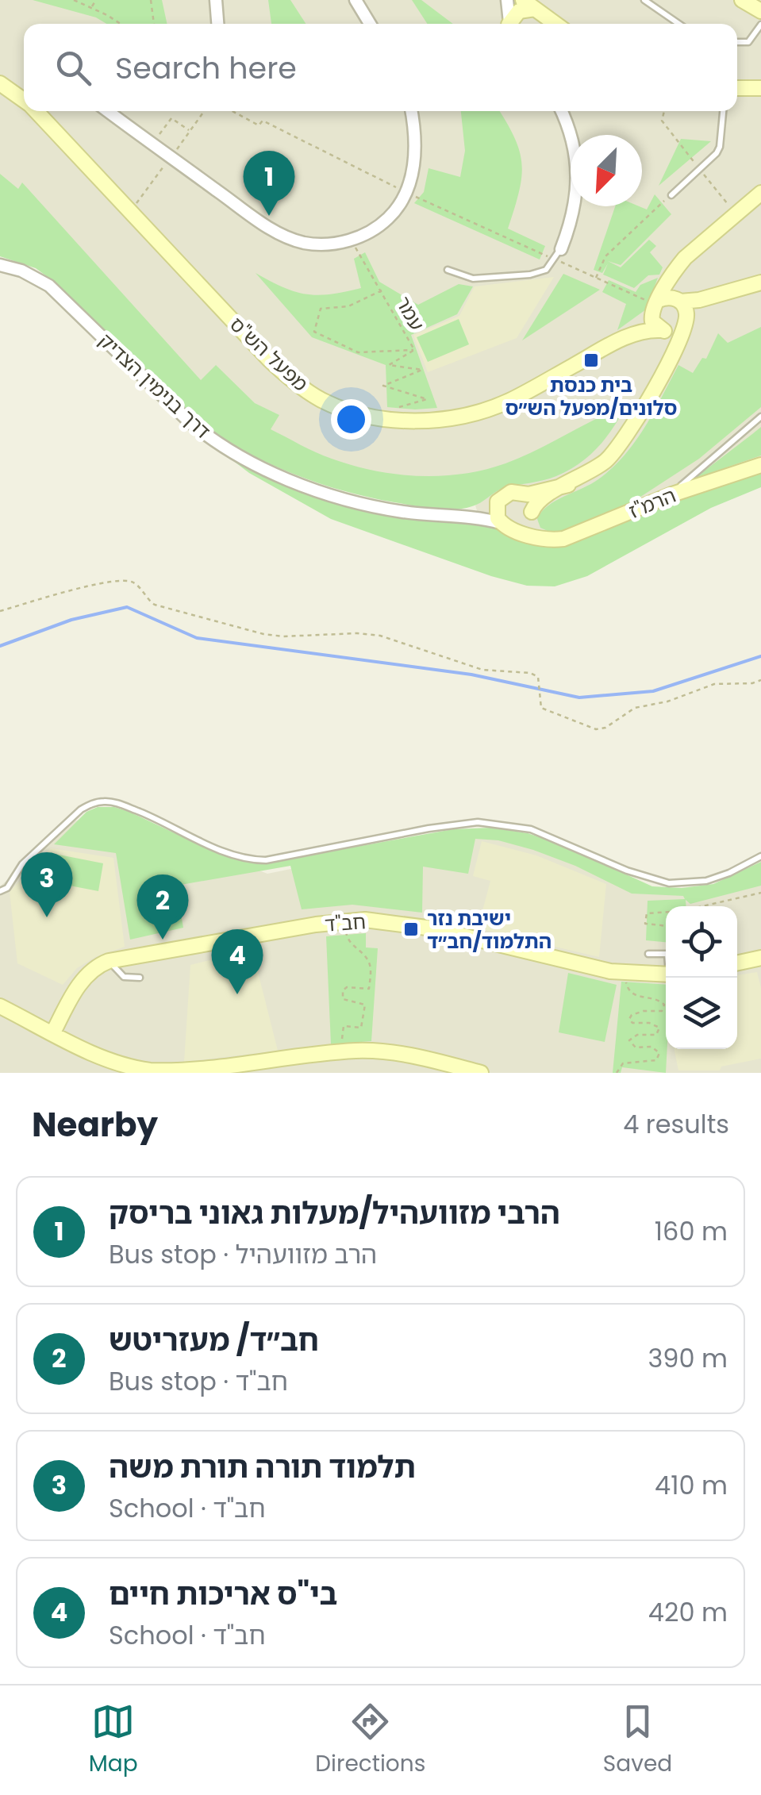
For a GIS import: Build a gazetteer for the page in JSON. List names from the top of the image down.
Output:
{
  "streets": {
    "street": [
      "מפעל הש\"ס",
      "דרך בנימין הצדיק",
      "הרמ\"ז",
      "חב\"ד"
    ],
    "path": ["עמר"]
  },
  "crossings": [
    ["עמר", "מפעל הש\"ס"]
  ],
  "places": {
    "transit": ["בית כנסת סלונים/מפעל הש״ס", "ישיבת נזר התלמוד/חב״ד"]
  },
  "north": "bottom left",
  "page": {
    "search": "Search here",
    "pins": [
      "1",
      "3",
      "2",
      "4"
    ],
    "heading": ["Nearby", "4 results"],
    "list": [
      {
        "mark": "1",
        "name": "הרבי מזוועהיל/מעלות גאוני בריסק",
        "note": "Bus stop · הרב מזוועהיל",
        "value": "160 m"
      },
      {
        "mark": "2",
        "name": "חב״ד/ מעזריטש",
        "note": "Bus stop · חב\"ד",
        "value": "390 m"
      },
      {
        "mark": "3",
        "name": "תלמוד תורה תורת משה",
        "note": "School · חב\"ד",
        "value": "410 m"
      },
      {
        "mark": "4",
        "name": "בי\"ס אריכות חיים",
        "note": "School · חב\"ד",
        "value": "420 m"
      }
    ],
    "nav": ["Map", "Directions", "Saved"]
  }
}
